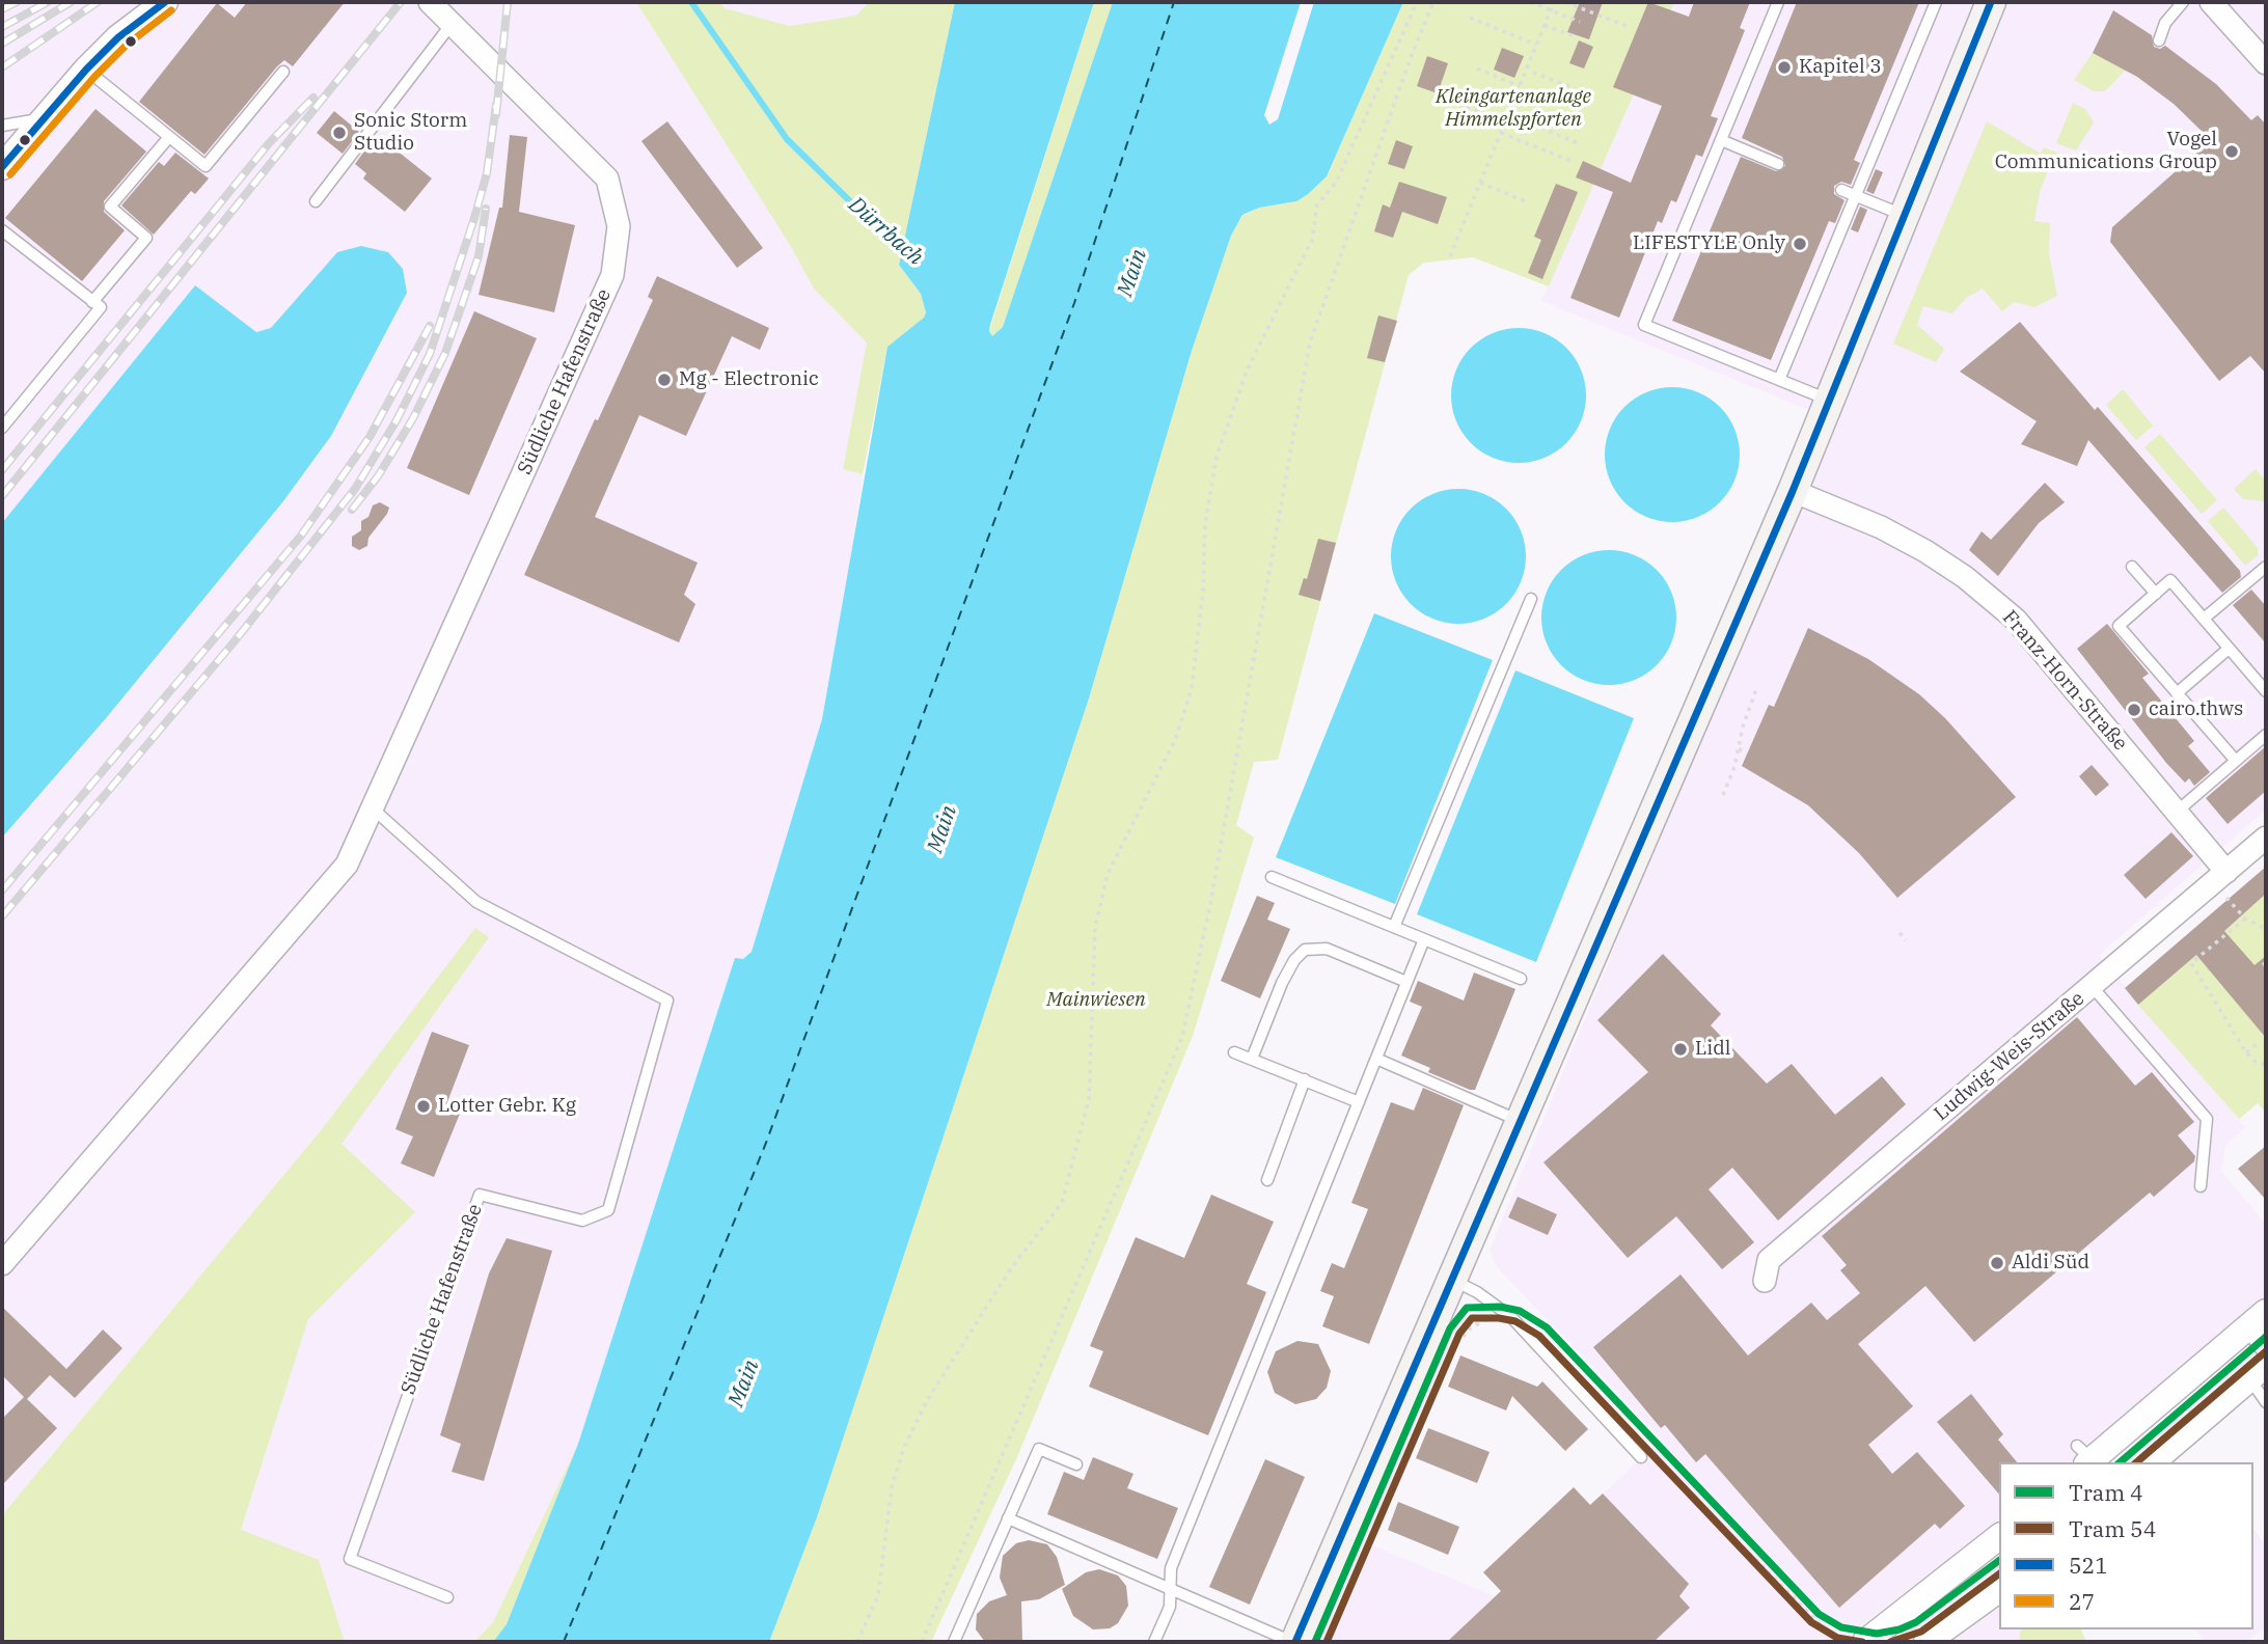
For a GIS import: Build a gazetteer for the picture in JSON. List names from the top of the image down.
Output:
{
  "streets": {
    "street": ["Südliche Hafenstraße", "Franz-Horn-Straße", "Ludwig-Weis-Straße"]
  },
  "crossings": [
    ["Franz-Horn-Straße", "Ludwig-Weis-Straße"]
  ],
  "water": ["Dürrbach", "Main"],
  "parks": ["Kleingartenanlage Himmelspforten", "Mainwiesen"],
  "places": [
    "Kapitel 3",
    "Sonic Storm Studio",
    "Vogel Communications Group",
    "LIFESTYLE Only",
    "Mg - Electronic",
    "cairo.thws",
    "Lidl",
    "Lotter Gebr. Kg",
    "Aldi Süd"
  ],
  "lines": [
    "transit line 521",
    "transit line 27",
    "tram line 4",
    "tram line 54"
  ],
  "legend": [
    "Tram 4",
    "Tram 54",
    "521",
    "27"
  ]
}
